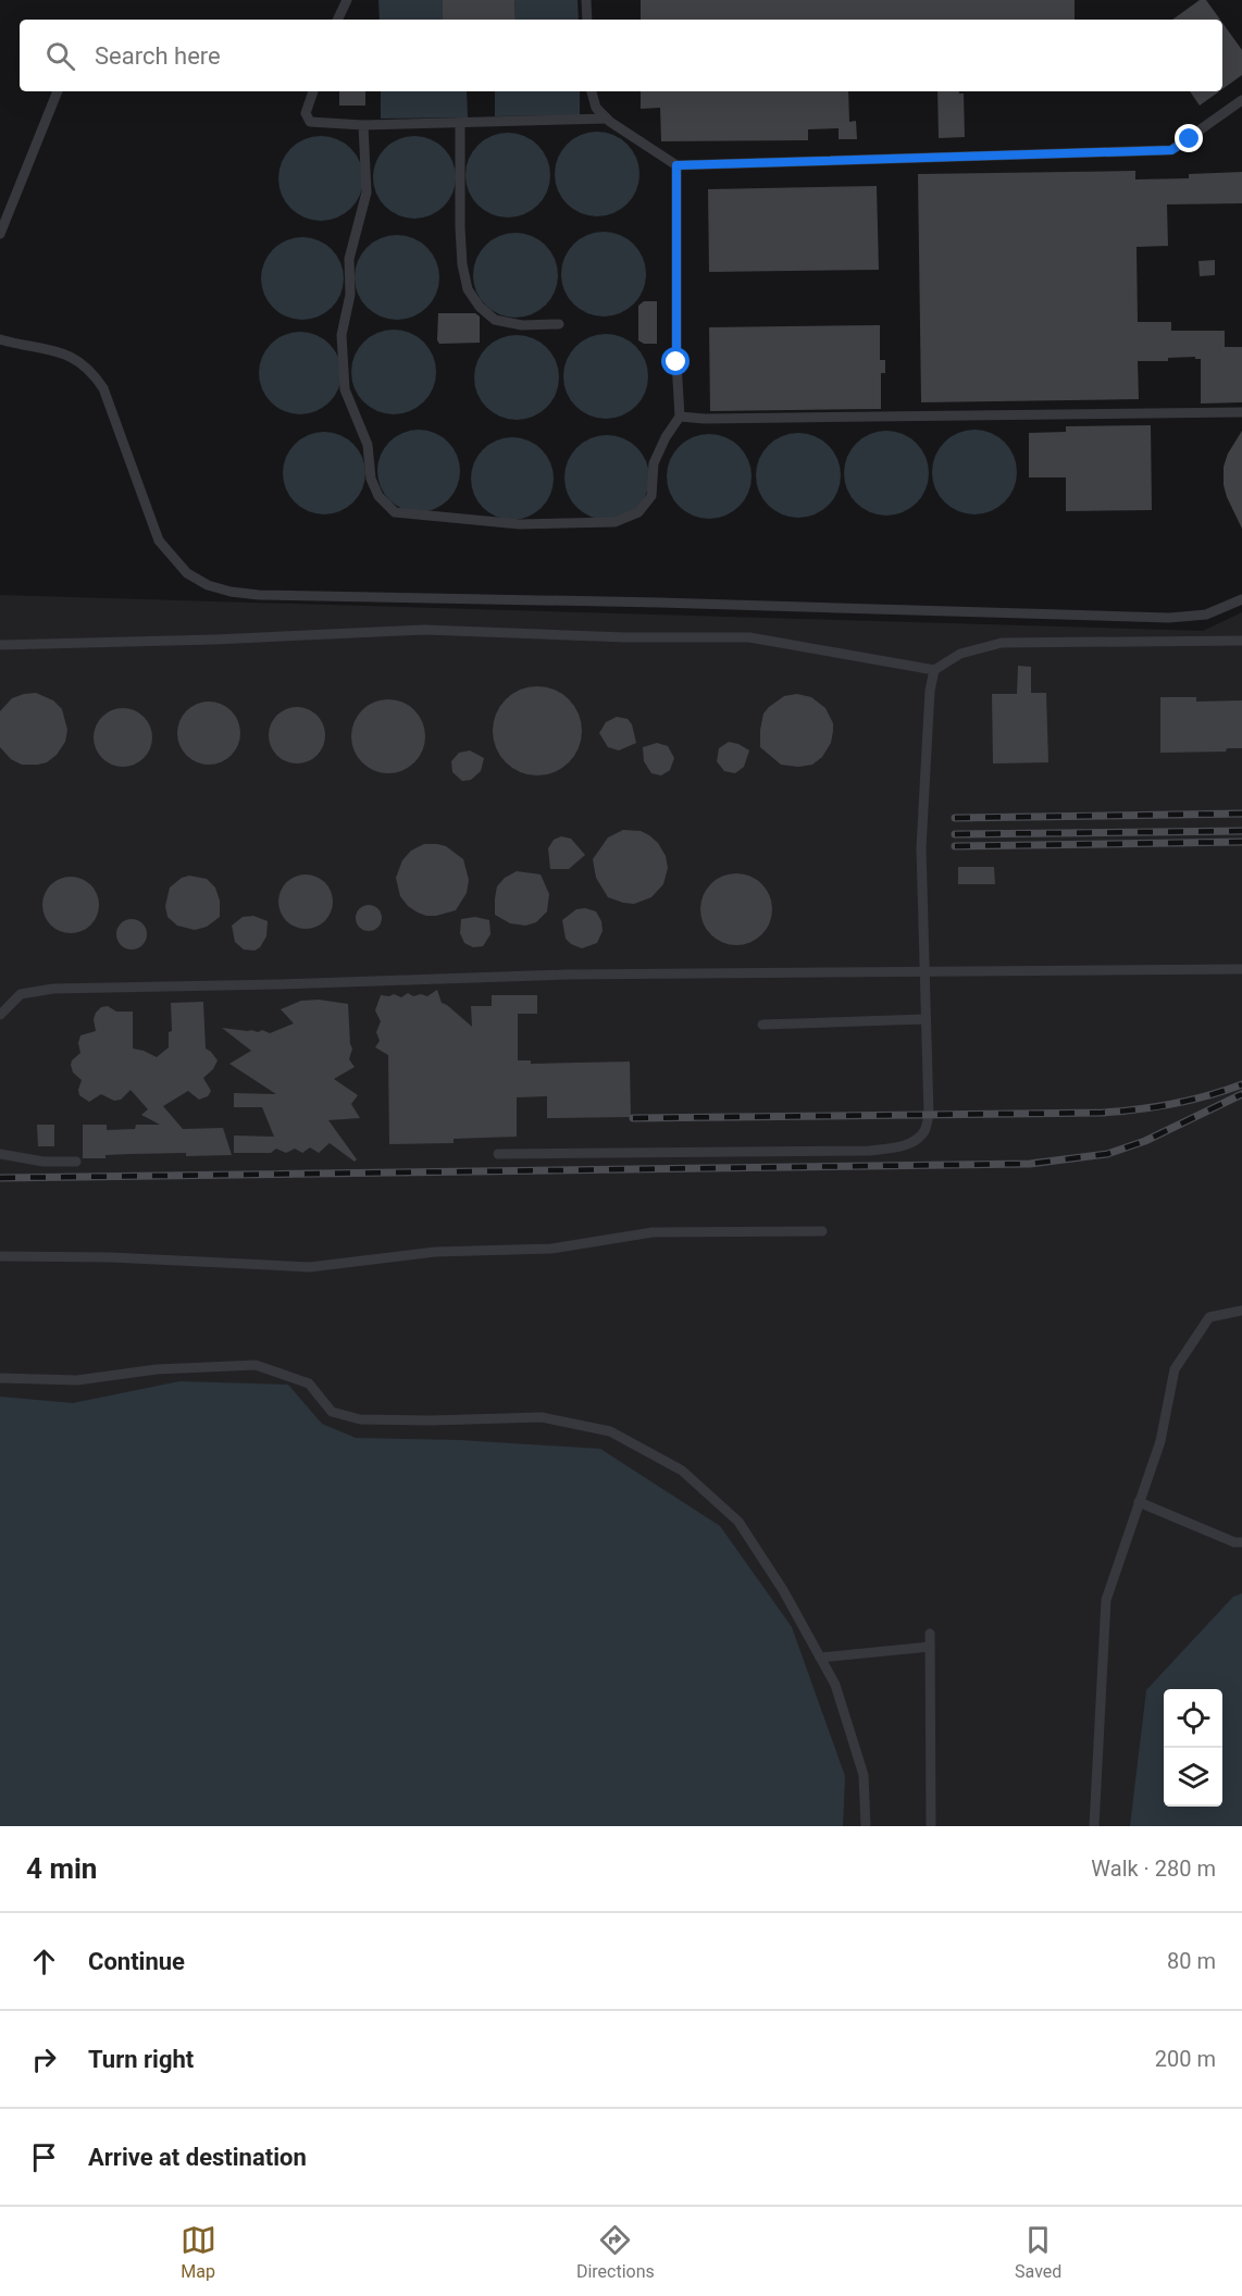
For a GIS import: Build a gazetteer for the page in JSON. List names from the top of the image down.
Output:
{
  "page": {
    "search": "Search here",
    "heading": ["4 min", "Walk · 280 m"],
    "list": [
      ["Continue", "80 m"],
      ["Turn right", "200 m"],
      "Arrive at destination"
    ],
    "nav": ["Map", "Directions", "Saved"]
  }
}
